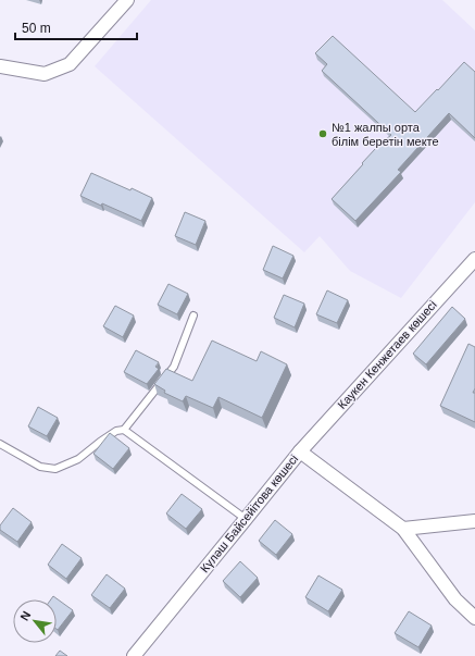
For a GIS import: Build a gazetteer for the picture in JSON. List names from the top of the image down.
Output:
{
  "streets": {
    "street": ["Каукен Кенжетаев көшесі", "Күләш Байсейітова көшесі"]
  },
  "crossings": [
    ["Каукен Кенжетаев көшесі", "Күләш Байсейітова көшесі"]
  ],
  "places": ["№1 жалпы орта білім беретін мекте"],
  "scale_bar": "50 m",
  "north": "top left"
}
